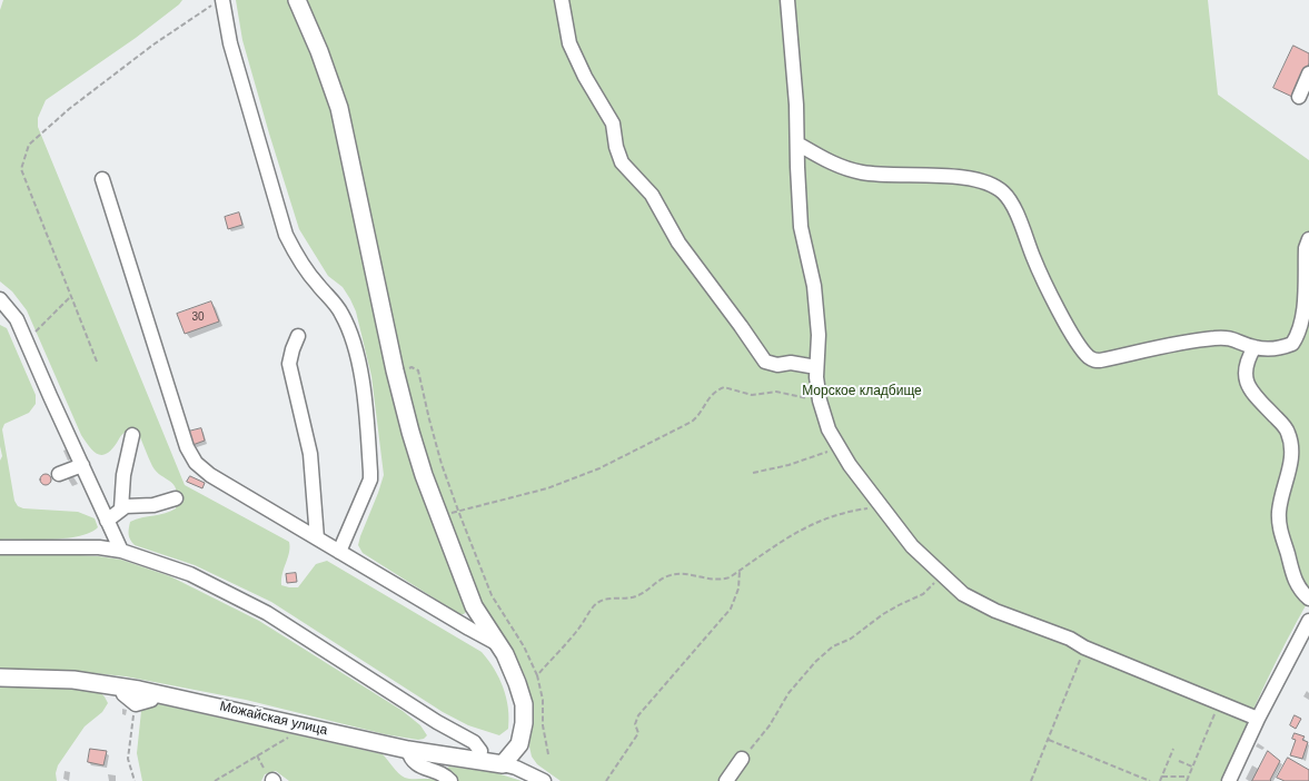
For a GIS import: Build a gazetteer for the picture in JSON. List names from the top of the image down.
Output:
{
  "streets": {
    "main road": ["Можайская улица"]
  },
  "parks": ["Морское кладбище"],
  "house_numbers": ["30"]
}
